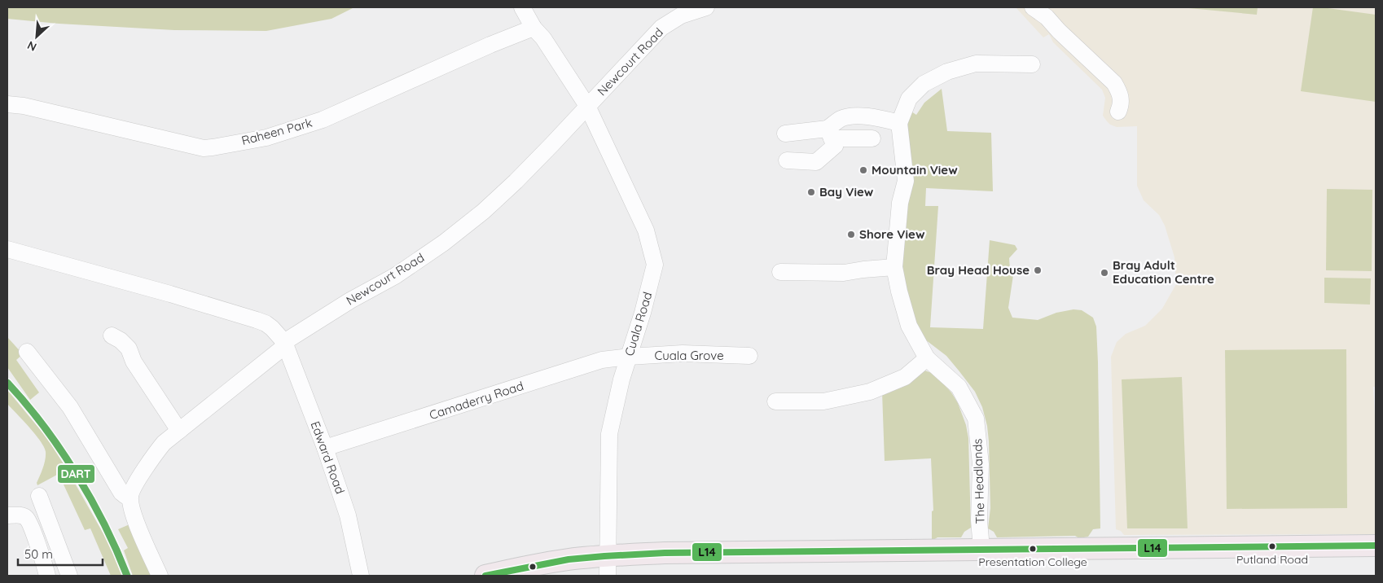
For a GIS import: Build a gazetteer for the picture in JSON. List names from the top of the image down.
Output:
{
  "streets": {
    "street": [
      "Newcourt Road",
      "Raheen Park",
      "Cuala Road",
      "Cuala Grove",
      "Camaderry Road",
      "Edward Road",
      "The Headlands"
    ]
  },
  "crossings": [
    ["Newcourt Road", "Cuala Road"],
    ["Newcourt Road", "Edward Road"],
    ["Raheen Park", "Cuala Road"],
    ["Cuala Road", "Cuala Grove"],
    ["Cuala Road", "Camaderry Road"],
    ["Cuala Grove", "Camaderry Road"],
    ["Camaderry Road", "Edward Road"]
  ],
  "places": [
    "Mountain View",
    "Bay View",
    "Shore View",
    "Bray Head House",
    "Bray Adult Education Centre",
    "Putland Road",
    "Presentation College"
  ],
  "lines": ["transit line DART", "transit line L14"],
  "scale_bar": "50 m",
  "north": "bottom left"
}
